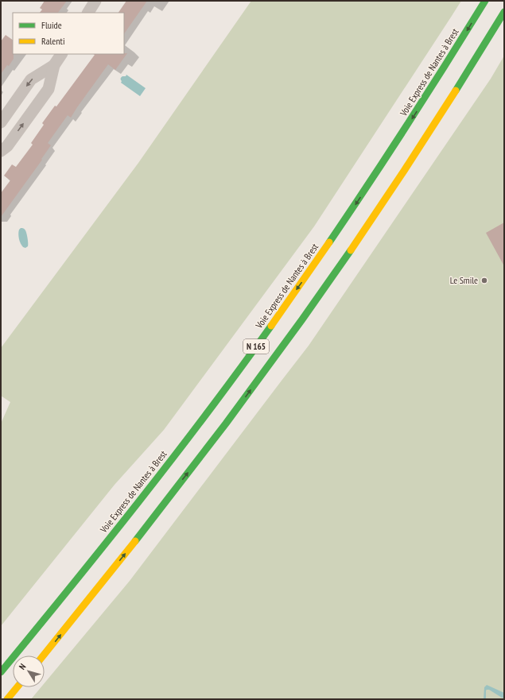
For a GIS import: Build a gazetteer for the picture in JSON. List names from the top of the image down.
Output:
{
  "streets": {
    "highway": ["Voie Express de Nantes à Brest", "N 165"]
  },
  "places": ["Le Smile"],
  "legend": ["Fluide", "Ralenti"],
  "north": "top left"
}
